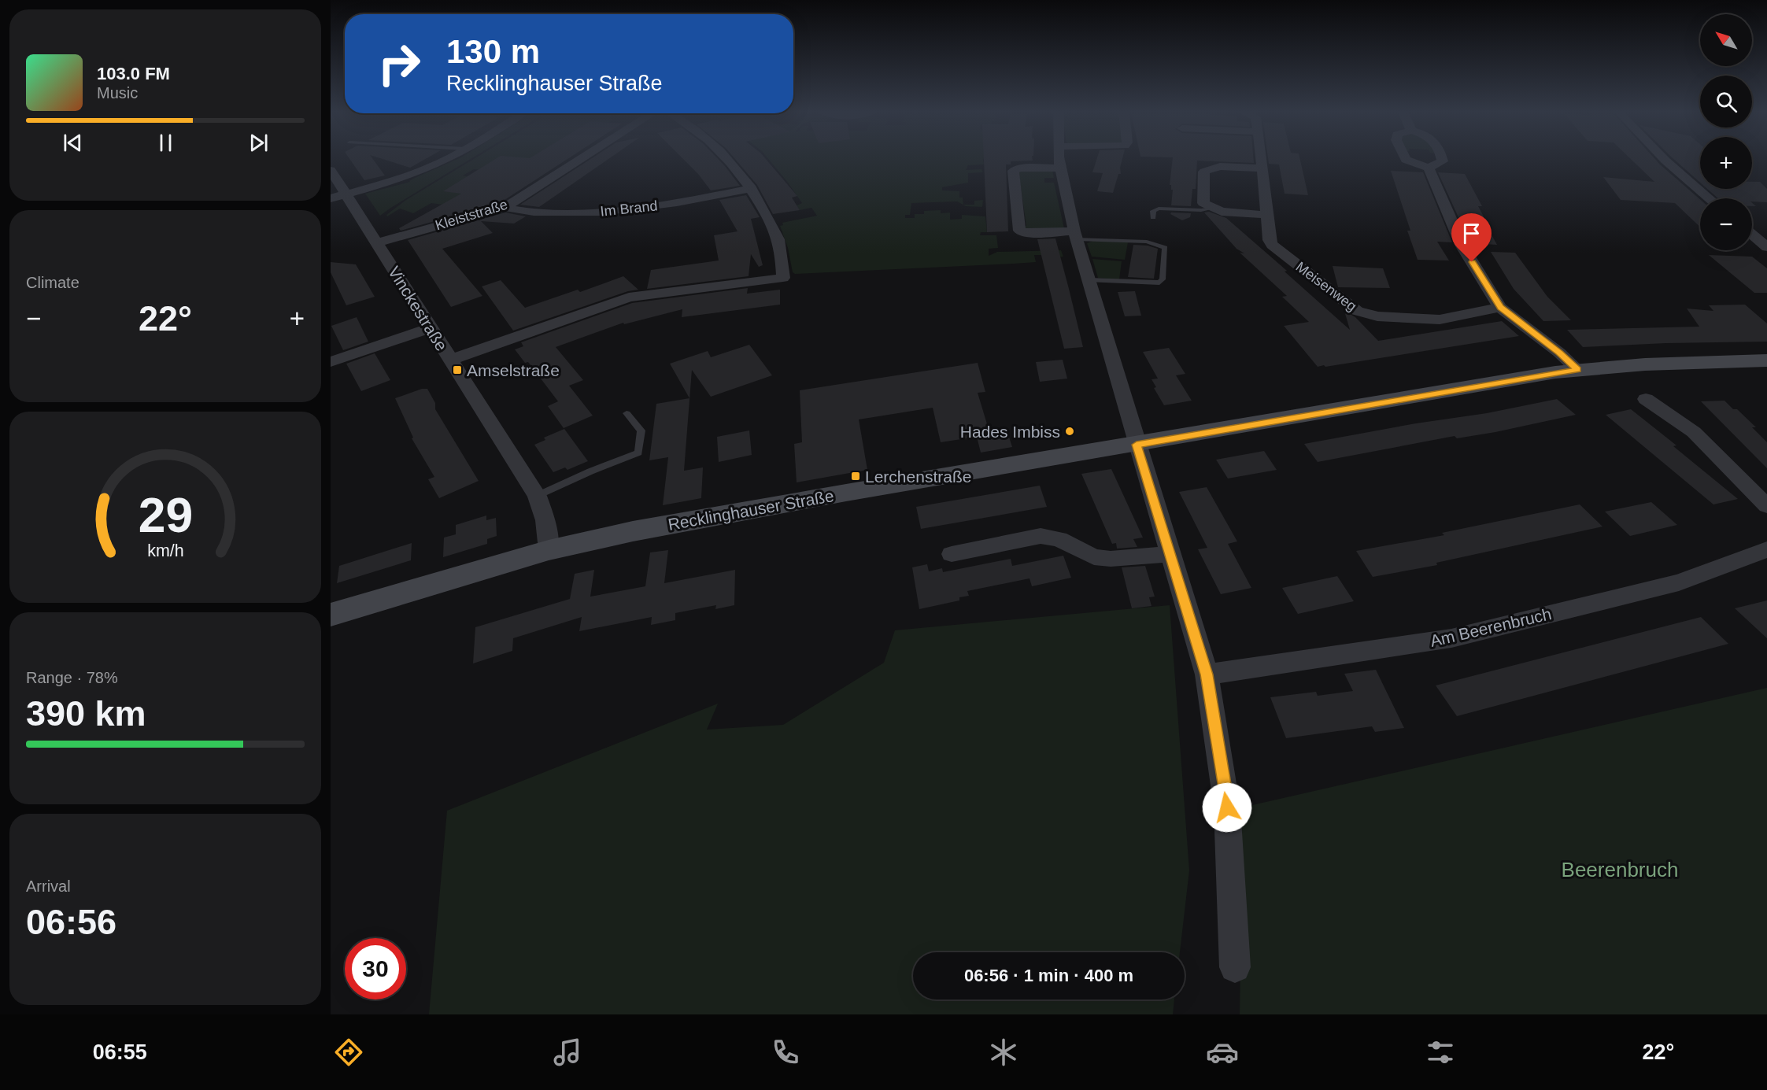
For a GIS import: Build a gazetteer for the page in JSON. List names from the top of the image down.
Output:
{
  "streets": {
    "main road": ["Recklinghauser Straße"],
    "street": [
      "Im Brand",
      "Kleiststraße",
      "Meisenweg",
      "Vinckestraße",
      "Am Beerenbruch"
    ]
  },
  "crossings": [
    ["Im Brand", "Kleiststraße"],
    ["Kleiststraße", "Vinckestraße"],
    ["Vinckestraße", "Recklinghauser Straße"]
  ],
  "parks": ["Beerenbruch"],
  "places": {
    "transit": ["Amselstraße", "Lerchenstraße"],
    "other": ["Hades Imbiss"]
  },
  "north": "top left",
  "page": {
    "map_buttons": ["+", "−"],
    "turn": ["130 m", "Recklinghauser Straße"],
    "song": ["103.0 FM", "Music"],
    "tile": [
      "Climate",
      ["Range · 78%", "390 km"],
      ["Arrival", "06:56"]
    ],
    "heat": ["−", "22°", "+"],
    "limit": "30",
    "trip": "06:56 · 1 min · 400 m",
    "tabs": ["06:55", "22°"],
    "gauge": ["29", "km/h"]
  }
}
